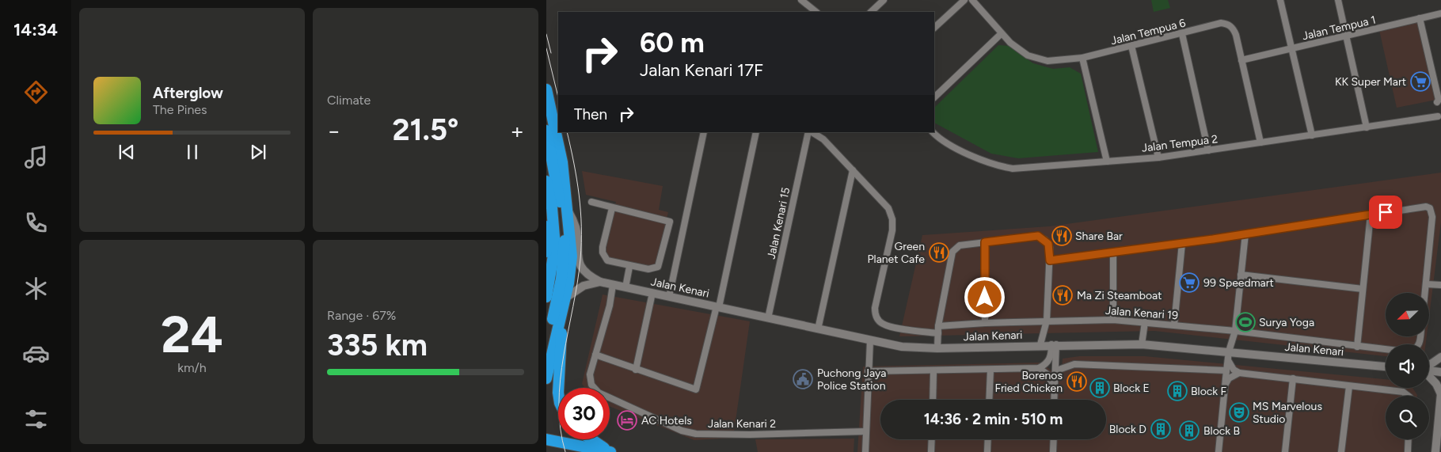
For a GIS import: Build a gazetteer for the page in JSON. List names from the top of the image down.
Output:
{
  "streets": {
    "street": [
      "Jalan Tempua 1",
      "Jalan Tempua 6",
      "Jalan Tempua 2",
      "Jalan Kenari 15",
      "Jalan Kenari",
      "Jalan Kenari 19",
      "Jalan Kenari 2"
    ]
  },
  "crossings": [
    ["Jalan Tempua 1", "Jalan Tempua 6"],
    ["Jalan Tempua 6", "Jalan Tempua 2"],
    ["Jalan Kenari 15", "Jalan Kenari"],
    ["Jalan Kenari", "Jalan Kenari 2"]
  ],
  "places": {
    "supermarket": ["KK Super Mart", "99 Speedmart"],
    "restaurant": [
      "Share Bar",
      "Green Planet Cafe",
      "Ma Zi Steamboat",
      "Borenos Fried Chicken"
    ],
    "sports": ["Surya Yoga"],
    "public building": ["Puchong Jaya Police Station"],
    "building": [
      "Block E",
      "Block F",
      "Block D",
      "Block B"
    ],
    "theatre": ["MS Marvelous Studio"],
    "hotel": ["AC Hotels"]
  },
  "north": "bottom left",
  "page": {
    "tabs": "14:34",
    "tile": [
      "Climate",
      ["24", "km/h"],
      ["Range · 67%", "335 km"]
    ],
    "turn": ["60 m", "Jalan Kenari 17F"],
    "song": ["Afterglow", "The Pines"],
    "then": "Then",
    "heat": ["−", "21.5°", "+"],
    "limit": "30",
    "trip": "14:36 · 2 min · 510 m"
  }
}
